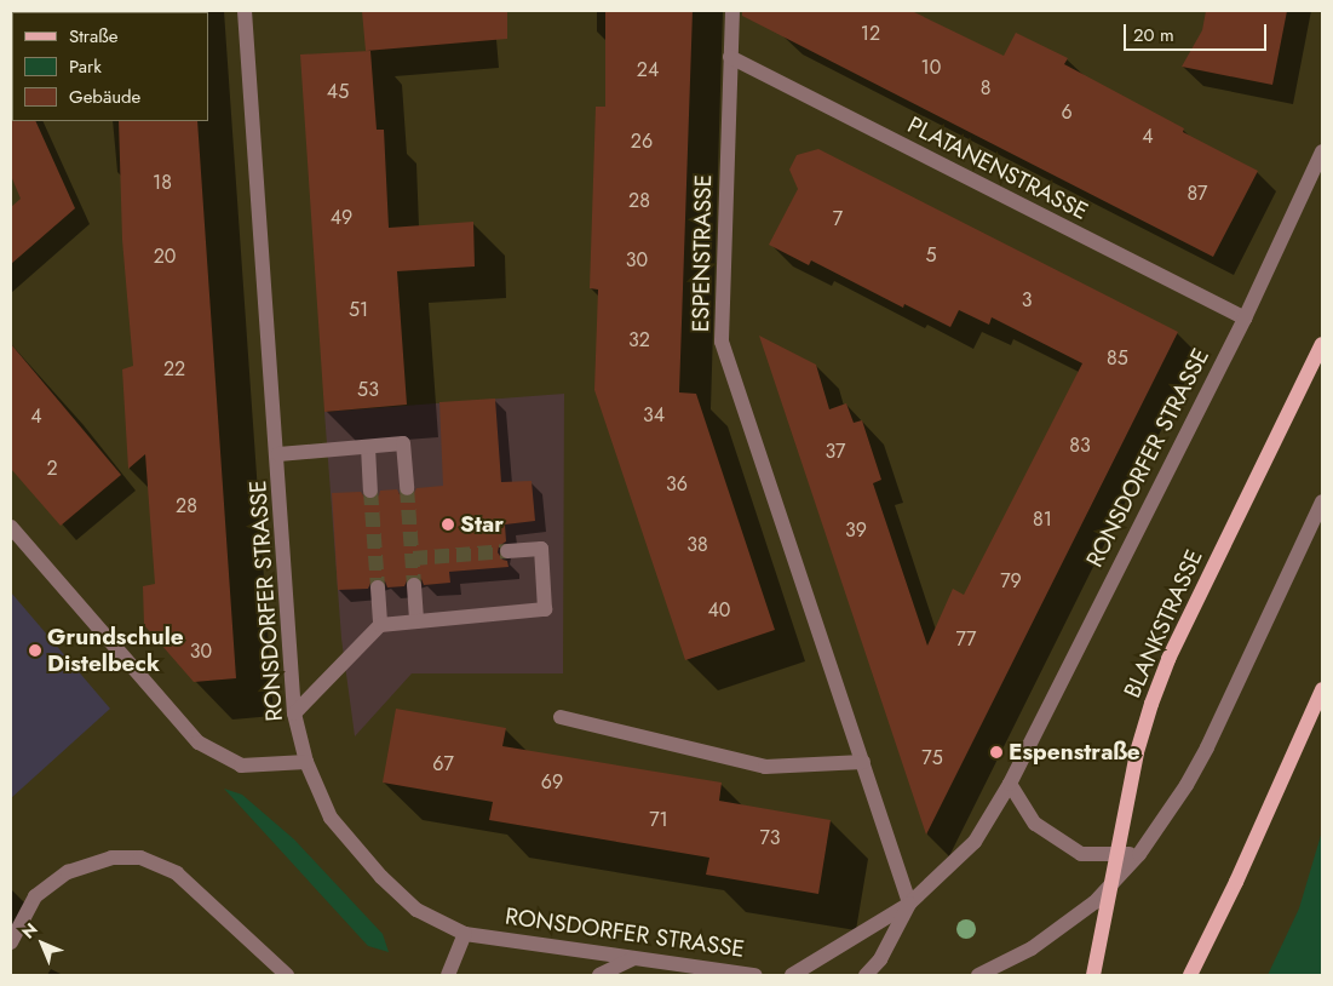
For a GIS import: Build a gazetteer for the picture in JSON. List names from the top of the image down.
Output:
{
  "streets": {
    "main road": ["BLANKSTRASSE"],
    "street": ["PLATANENSTRASSE", "ESPENSTRASSE", "RONSDORFER STRASSE"]
  },
  "crossings": [
    ["PLATANENSTRASSE", "ESPENSTRASSE"],
    ["PLATANENSTRASSE", "RONSDORFER STRASSE"],
    ["ESPENSTRASSE", "RONSDORFER STRASSE"]
  ],
  "places": ["Star", "Grundschule Distelbeck", "Espenstraße"],
  "house_numbers": [
    "12",
    "10",
    "24",
    "8",
    "45",
    "6",
    "4",
    "26",
    "18",
    "87",
    "28",
    "49",
    "7",
    "5",
    "20",
    "30",
    "3",
    "51",
    "32",
    "85",
    "22",
    "53",
    "34",
    "4",
    "83",
    "37",
    "2",
    "36",
    "28",
    "81",
    "39",
    "38",
    "79",
    "40",
    "77",
    "30",
    "75",
    "67",
    "69",
    "71",
    "73"
  ],
  "legend": ["Straße", "Park", "Gebäude"],
  "scale_bar": "20 m",
  "north": "top left"
}
